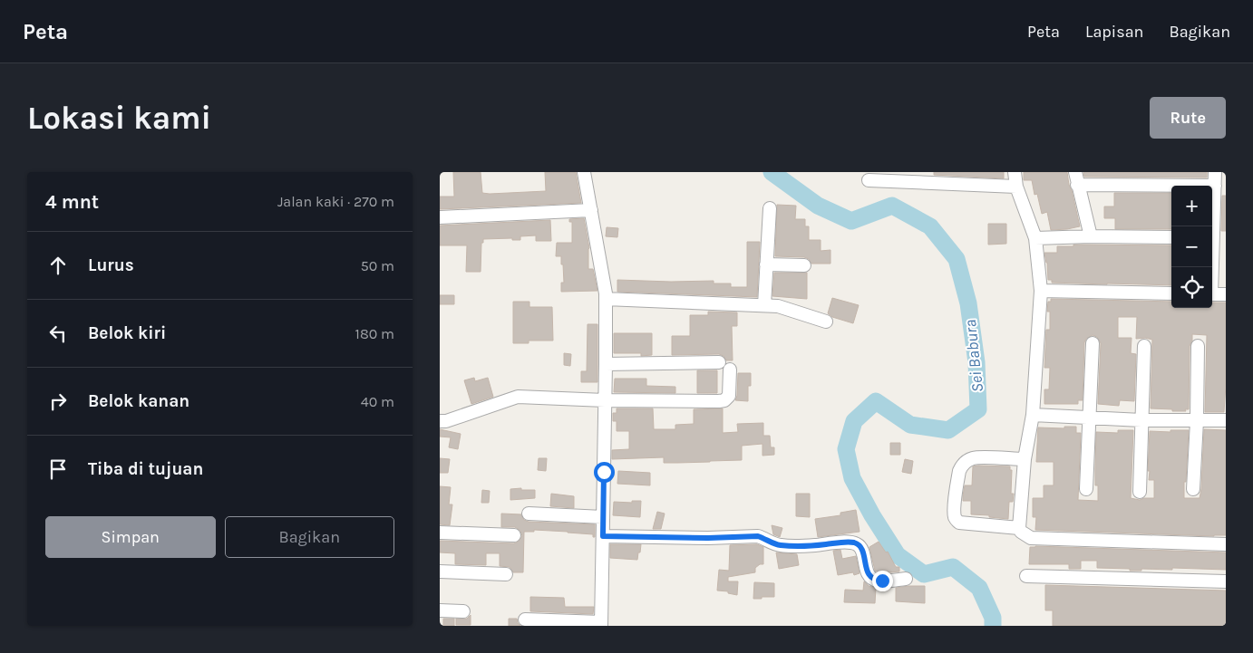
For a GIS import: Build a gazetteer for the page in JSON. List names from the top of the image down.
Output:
{
  "water": ["Sei Babura"],
  "page": {
    "header": "Peta",
    "nav": ["Peta", "Lapisan", "Bagikan"],
    "buttons": [
      "Rute",
      ["Simpan", "Bagikan"]
    ],
    "title": "Lokasi kami",
    "heading": ["4 mnt", "Jalan kaki · 270 m"],
    "map_buttons": ["+", "−"],
    "list": [
      ["Lurus", "50 m"],
      ["Belok kiri", "180 m"],
      ["Belok kanan", "40 m"],
      "Tiba di tujuan"
    ]
  }
}
